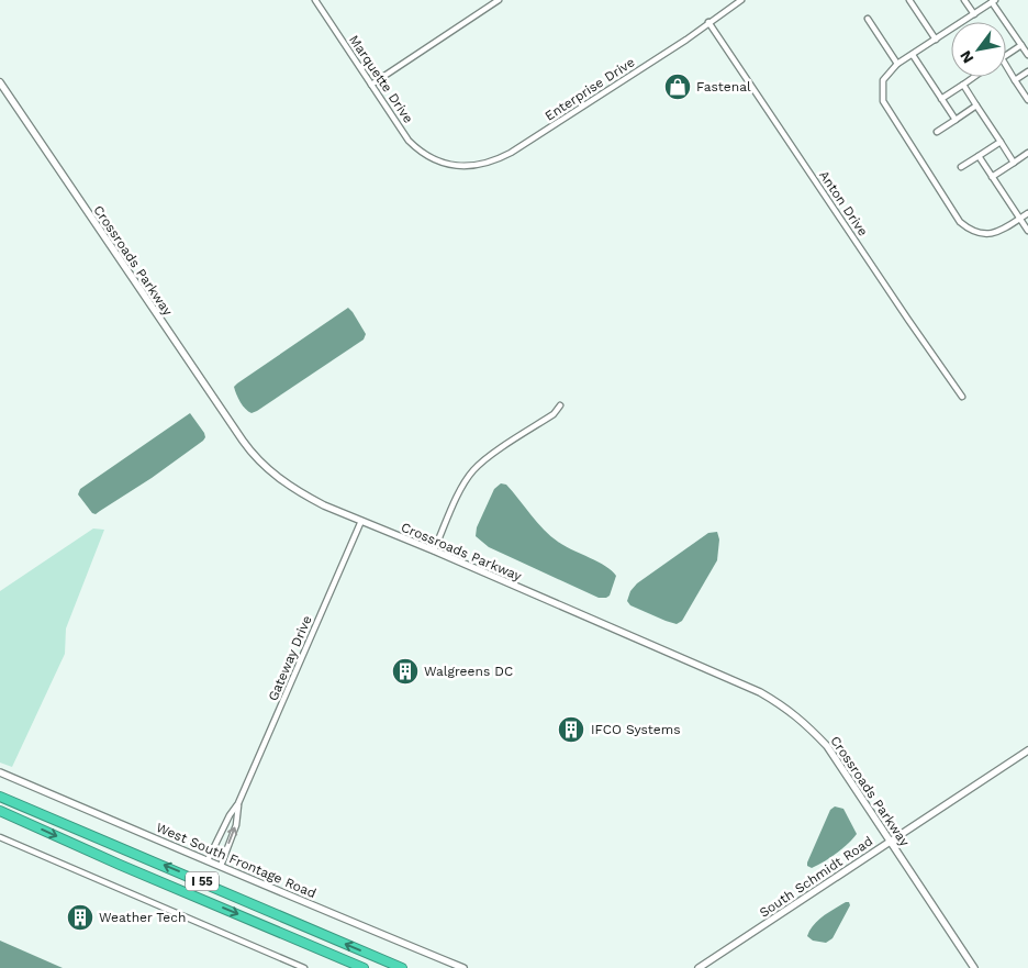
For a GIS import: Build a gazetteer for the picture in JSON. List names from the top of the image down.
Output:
{
  "streets": {
    "highway": ["I 55"],
    "street": [
      "Marquette Drive",
      "Enterprise Drive",
      "Anton Drive",
      "Crossroads Parkway",
      "Gateway Drive",
      "West South Frontage Road",
      "South Schmidt Road"
    ]
  },
  "crossings": [
    ["Marquette Drive", "Enterprise Drive"],
    ["Enterprise Drive", "Anton Drive"],
    ["Crossroads Parkway", "Gateway Drive"],
    ["Crossroads Parkway", "South Schmidt Road"],
    ["Gateway Drive", "West South Frontage Road"]
  ],
  "places": {
    "shop": ["Fastenal"],
    "building": ["Walgreens DC", "IFCO Systems", "Weather Tech"]
  },
  "north": "bottom left"
}
